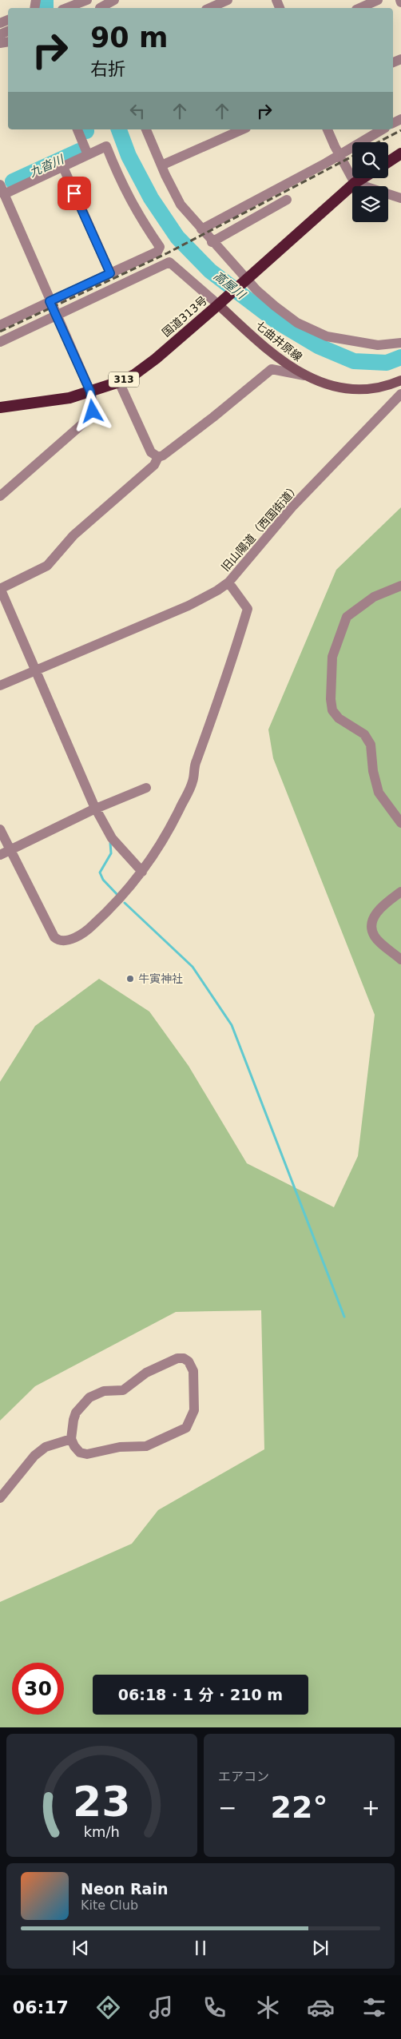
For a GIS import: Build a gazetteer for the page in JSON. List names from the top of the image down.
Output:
{
  "streets": {
    "highway": ["国道313号", "313"],
    "main road": ["七曲井原線"],
    "street": ["旧山陽道（西国街道）"]
  },
  "crossings": [
    ["国道313号", "七曲井原線"]
  ],
  "water": ["九沓川", "高屋川"],
  "places": ["牛寅神社"],
  "page": {
    "turn": ["90 m", "右折"],
    "limit": "30",
    "trip": "06:18 · 1 分 · 210 m",
    "tile": "エアコン",
    "heat": ["−", "22°", "+"],
    "song": ["Neon Rain", "Kite Club"],
    "tabs": "06:17",
    "gauge": ["23", "km/h"]
  }
}
